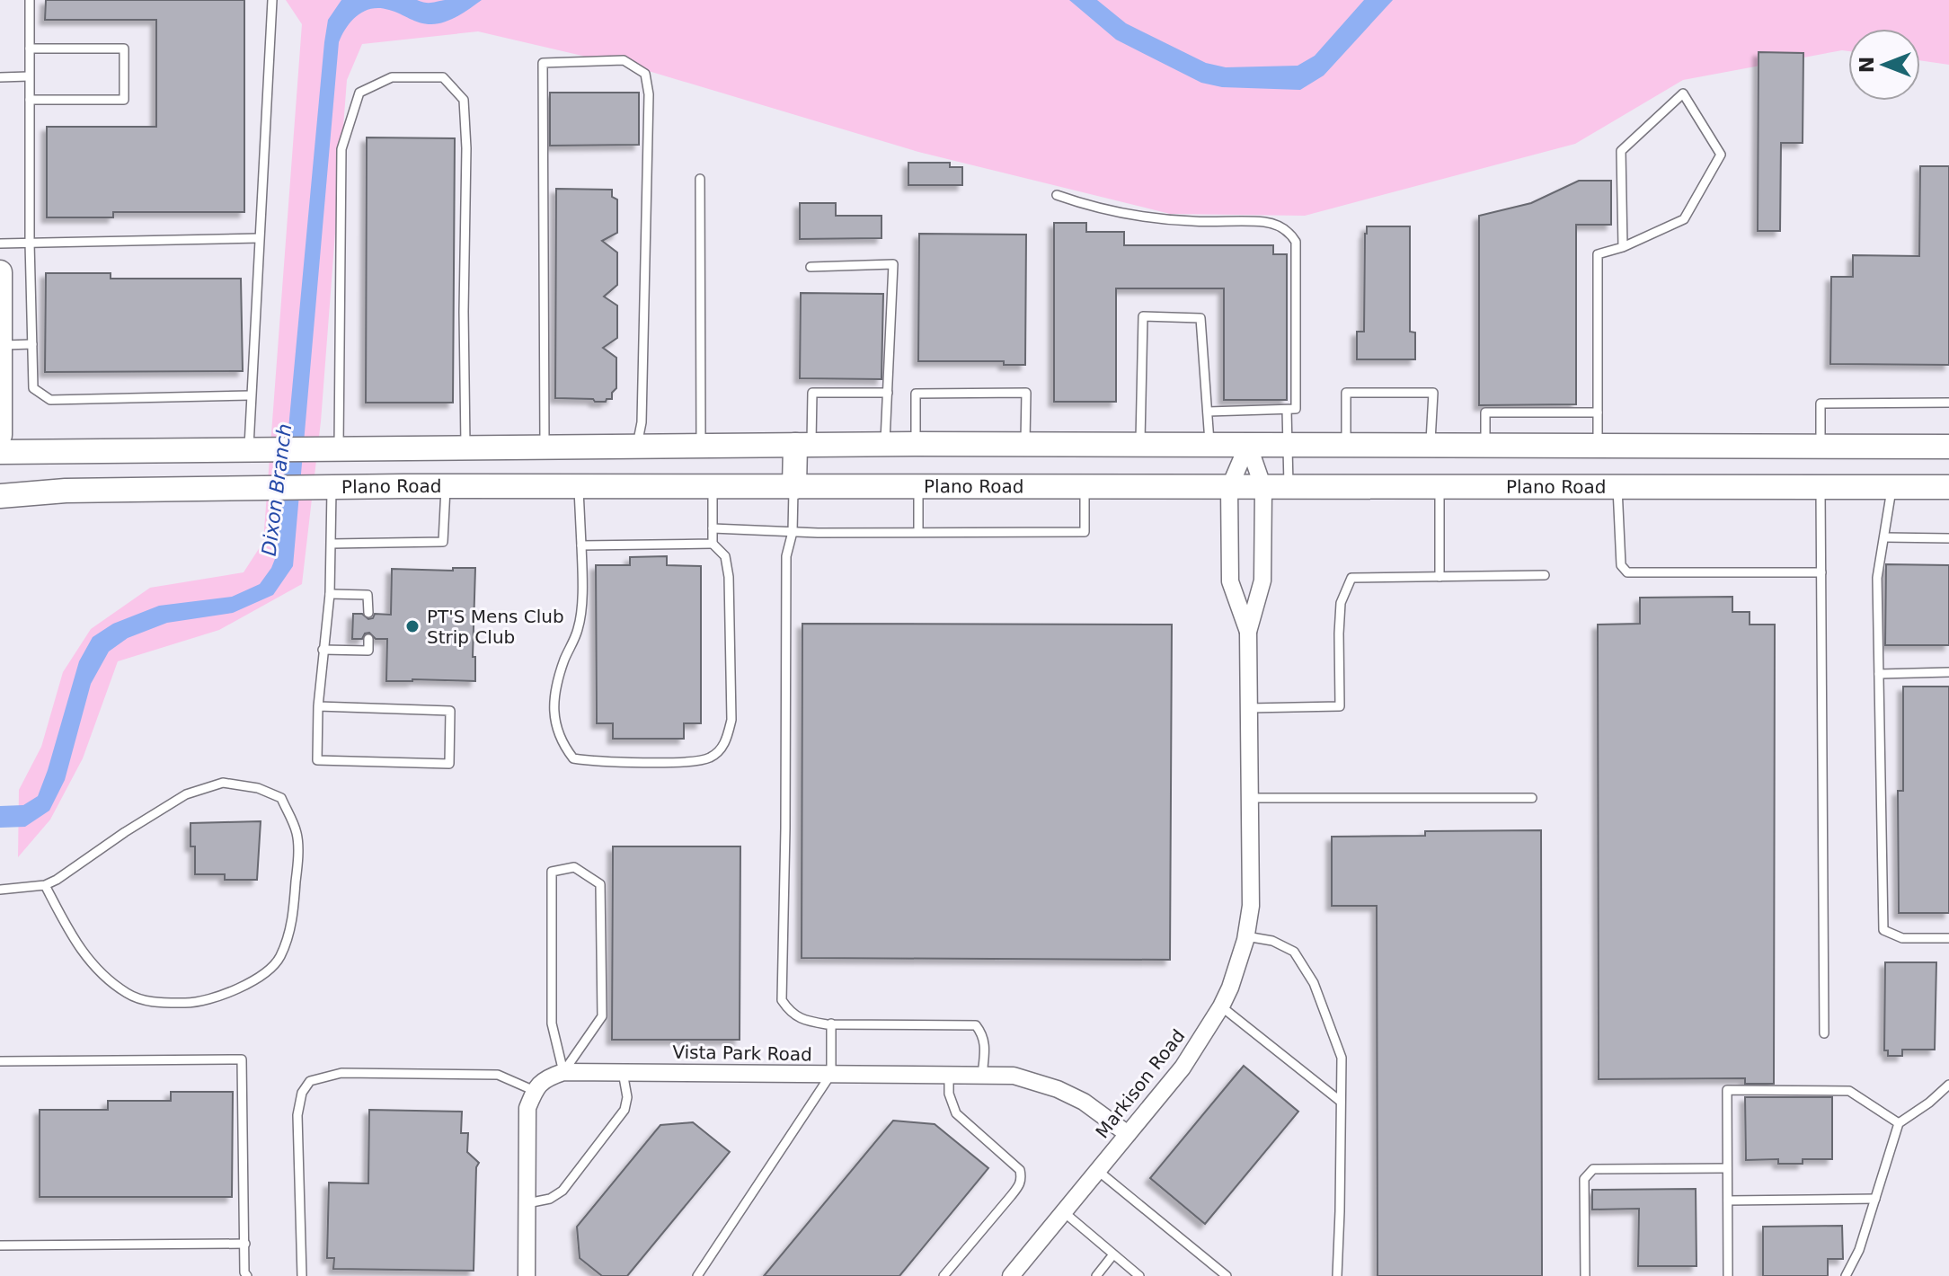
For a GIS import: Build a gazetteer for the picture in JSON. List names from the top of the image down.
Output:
{
  "streets": {
    "main road": ["Plano Road"],
    "street": ["Vista Park Road", "Markison Road"]
  },
  "crossings": [
    ["Plano Road", "Markison Road"],
    ["Vista Park Road", "Markison Road"]
  ],
  "water": ["Dixon Branch"],
  "places": ["PT'S Mens Club Strip Club"],
  "north": "left"
}
